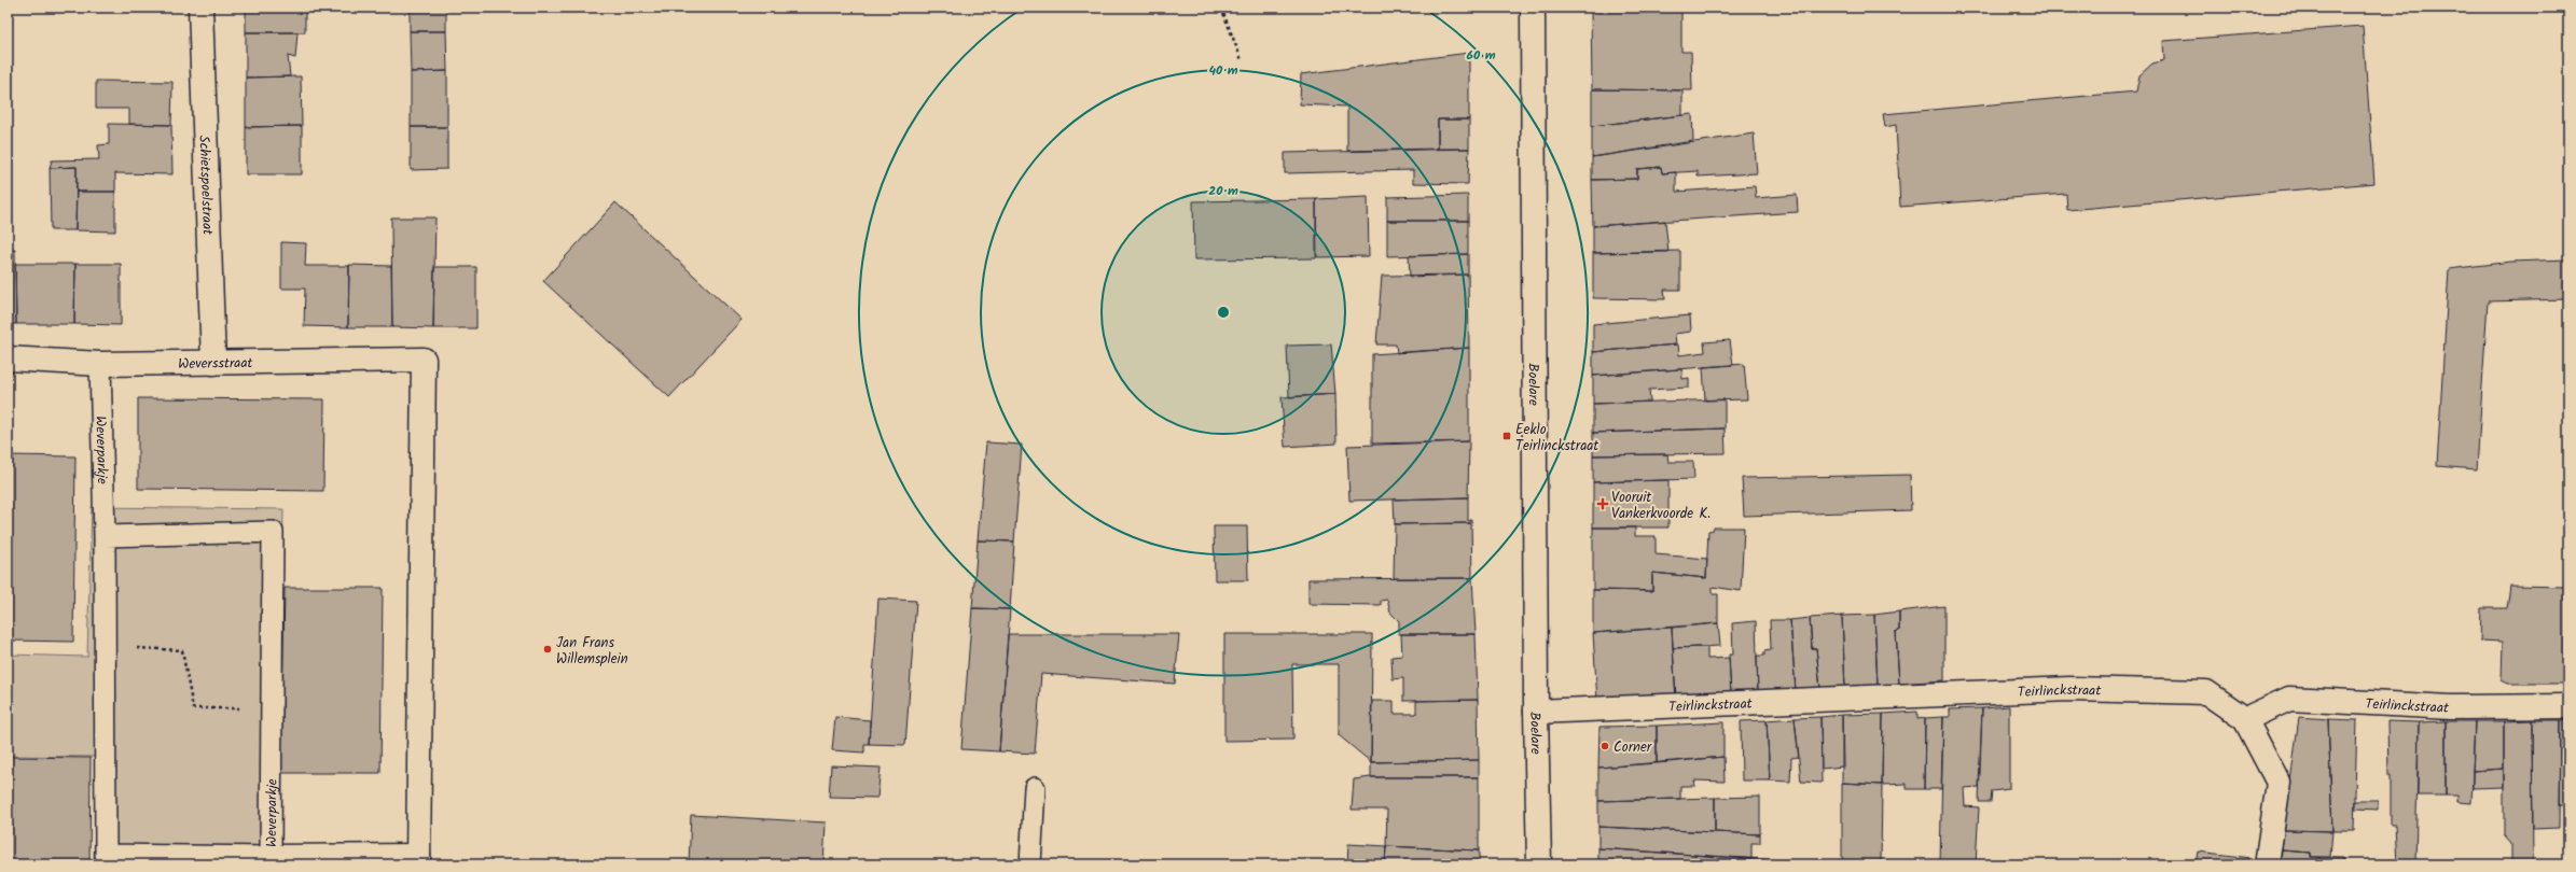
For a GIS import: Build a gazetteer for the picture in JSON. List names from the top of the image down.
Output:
{
  "streets": {
    "street": [
      "Schietspoelstraat",
      "Weversstraat",
      "Boelare",
      "Teirlinckstraat"
    ],
    "lane": ["Weverparkje"]
  },
  "crossings": [
    ["Schietspoelstraat", "Weversstraat"],
    ["Weversstraat", "Weverparkje"],
    ["Boelare", "Teirlinckstraat"]
  ],
  "places": {
    "transit": ["Eeklo Teirlinckstraat"],
    "health": ["Vooruit Vankerkvoorde K."],
    "other": ["Jan Frans Willemsplein", "Corner"]
  },
  "rings": ["60 m", "40 m", "20 m"]
}
